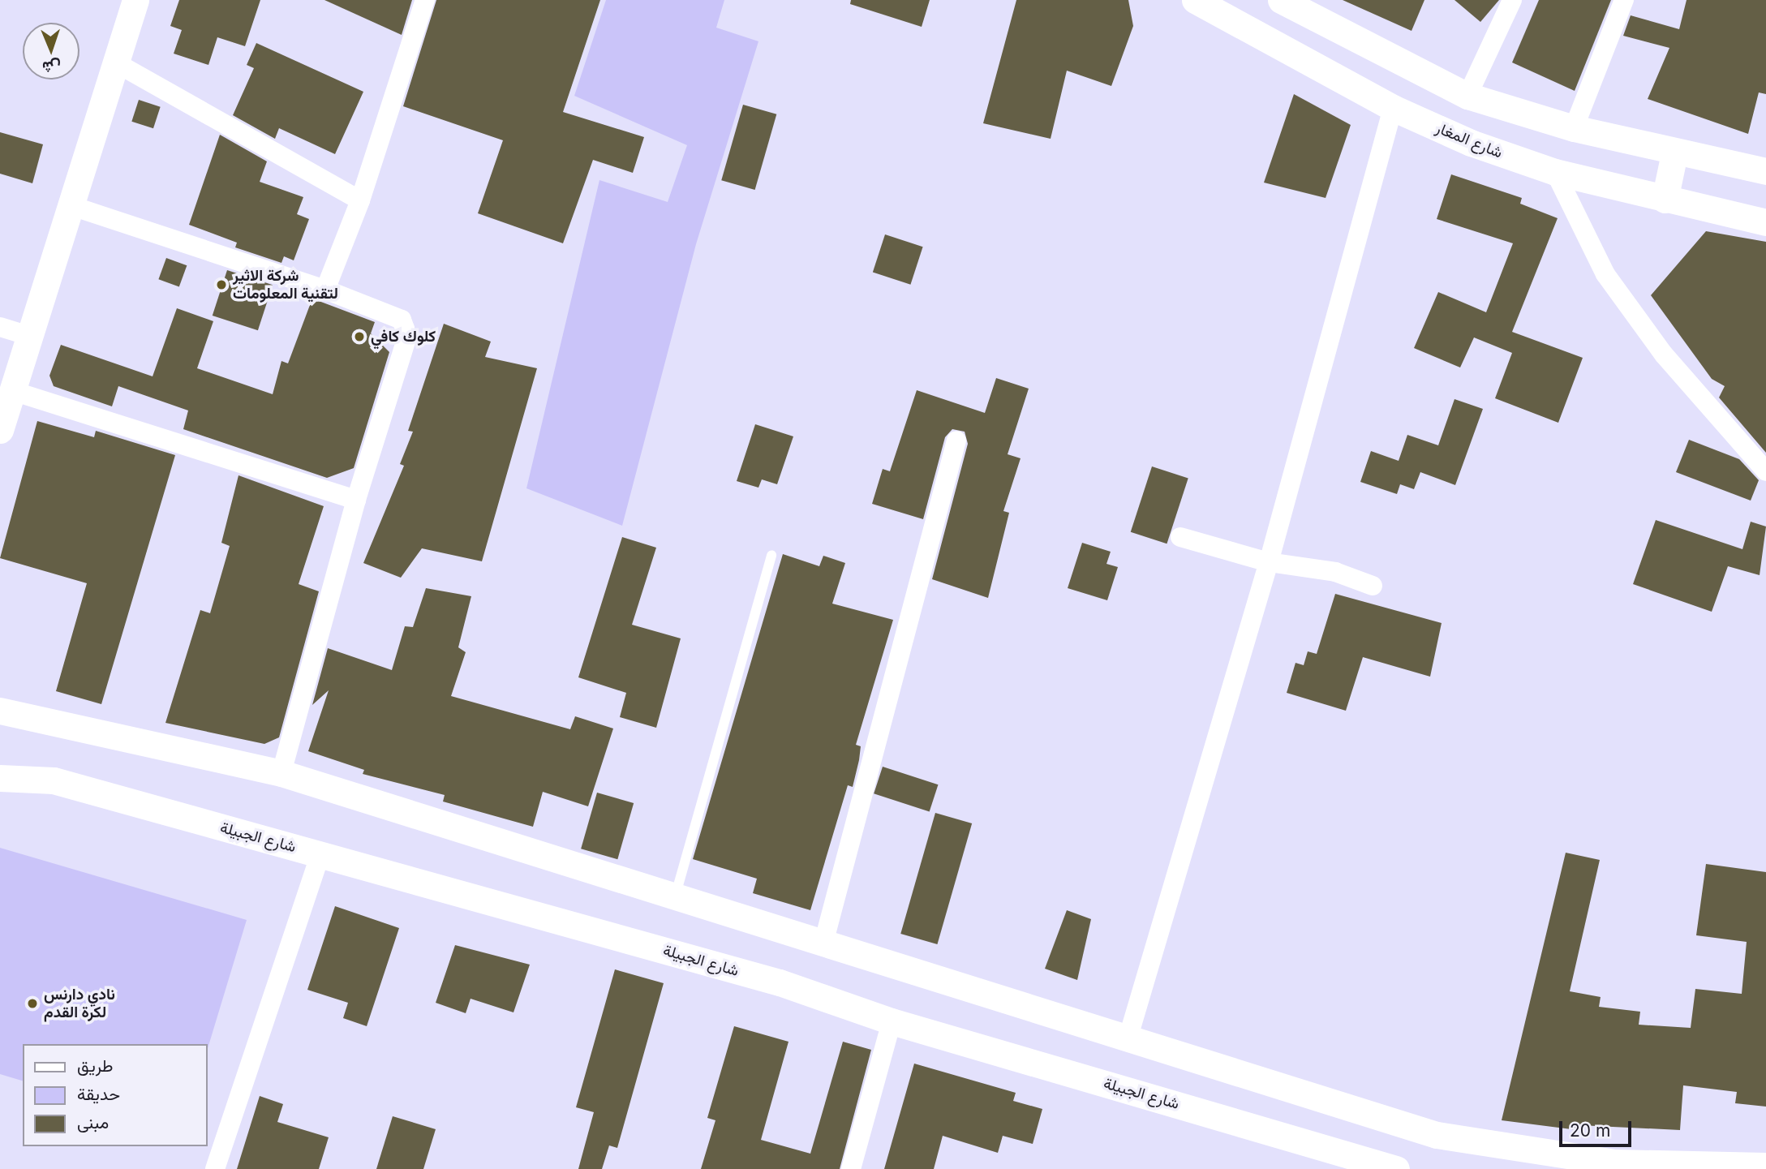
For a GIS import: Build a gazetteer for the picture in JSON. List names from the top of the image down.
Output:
{
  "streets": {
    "street": ["شارع المغار", "شارع الجبيلة"]
  },
  "places": ["شركة الاثير لتقنية المعلومات", "كلوك كافي", "نادي دارنس لكرة القدم"],
  "legend": ["طريق", "حديقة", "مبنى"],
  "scale_bar": "20 m",
  "north": "bottom"
}
